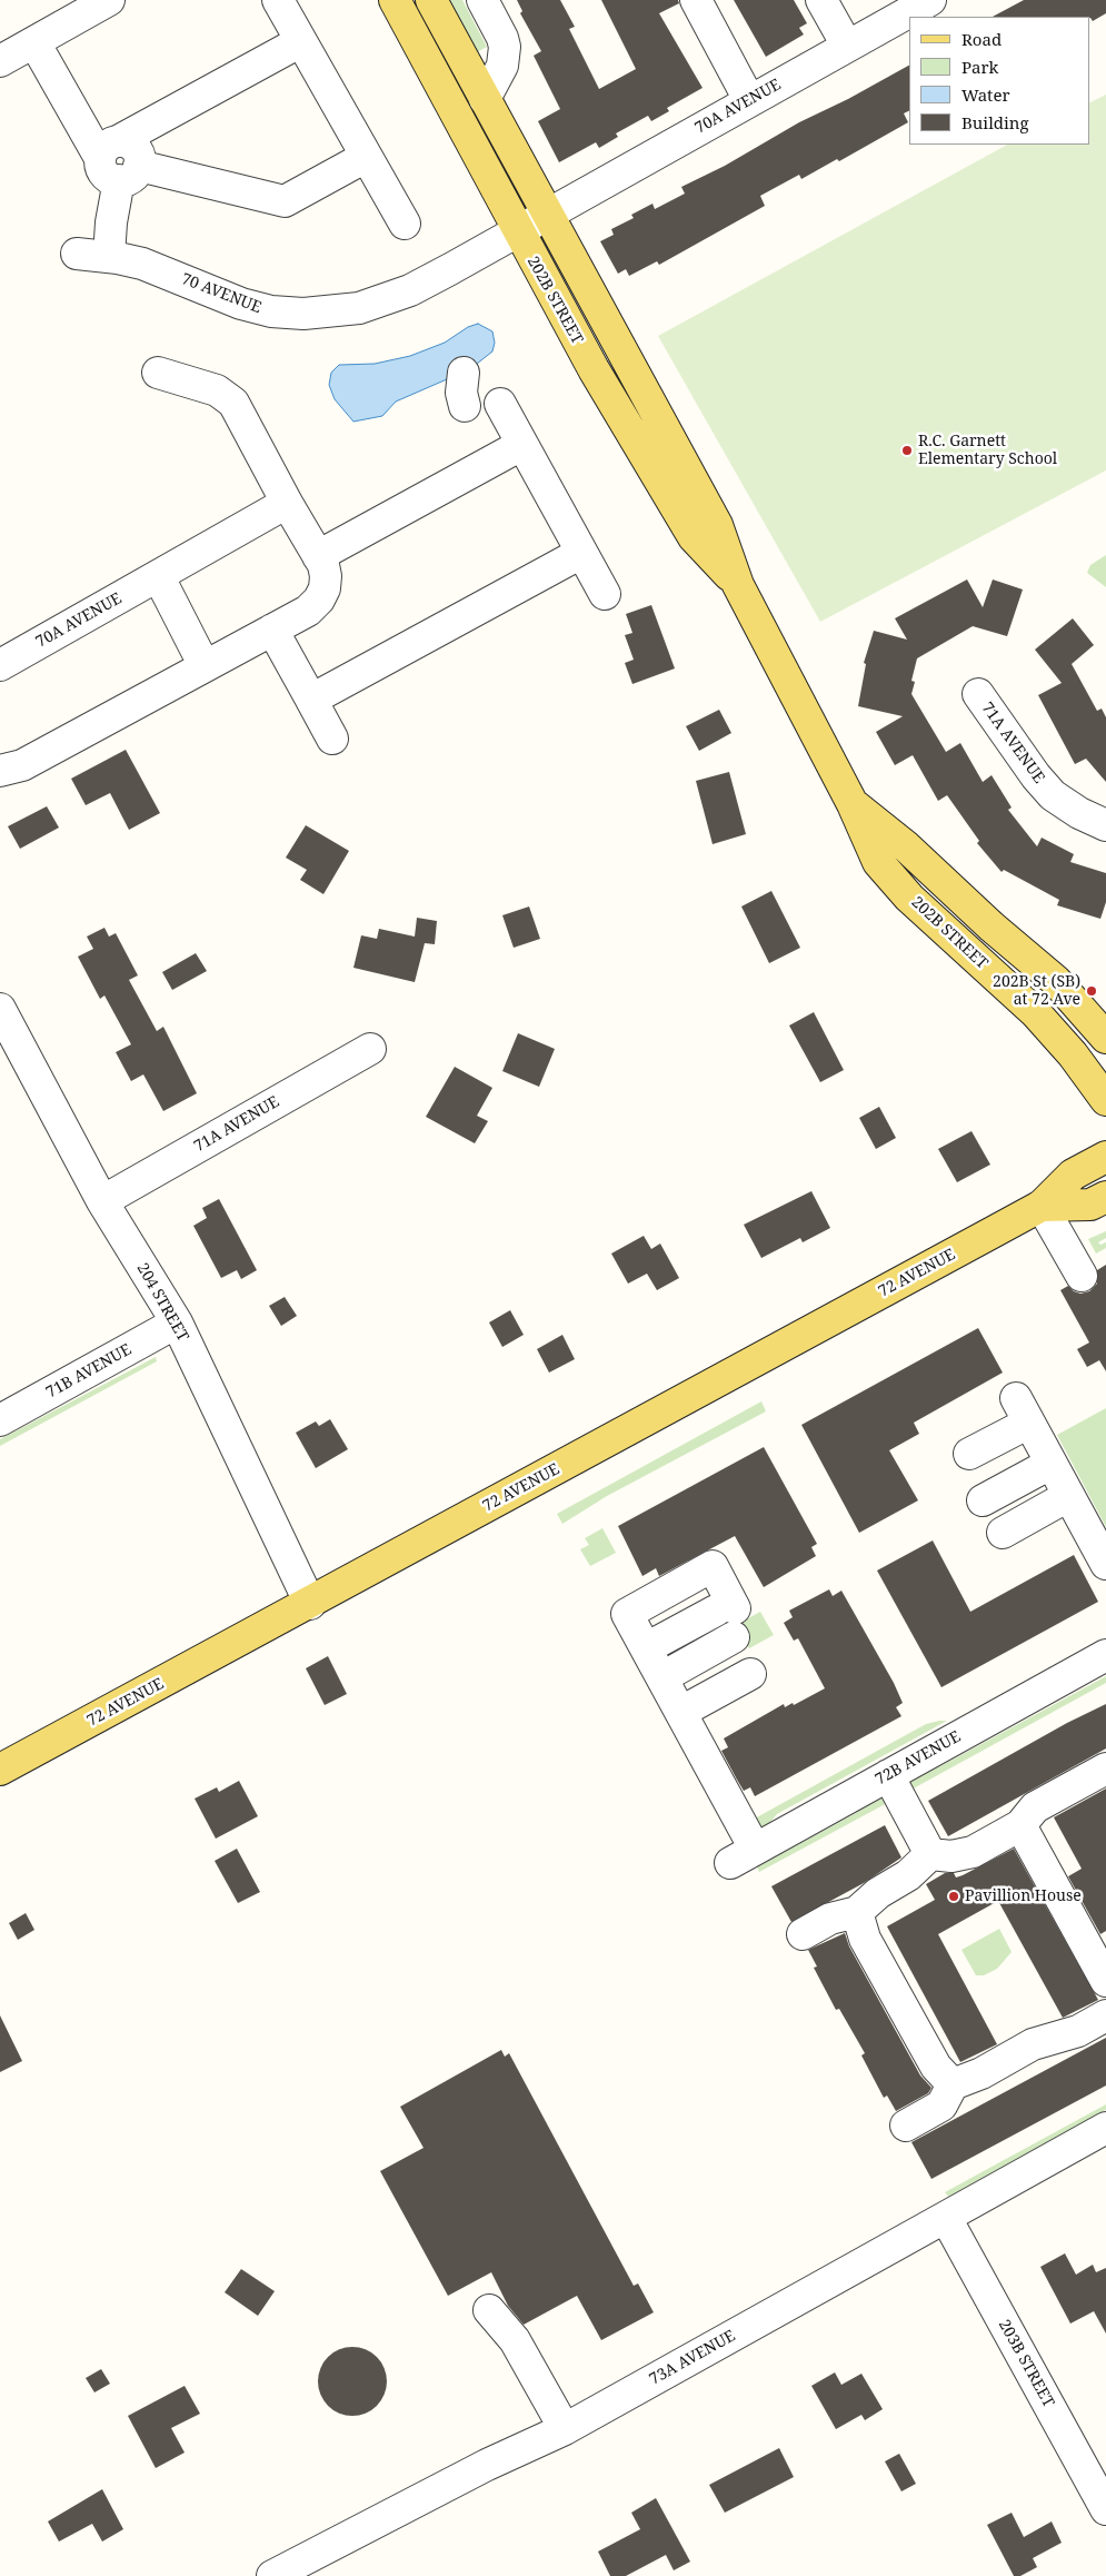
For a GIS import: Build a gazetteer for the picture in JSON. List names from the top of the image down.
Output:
{
  "streets": {
    "main road": ["202B STREET", "72 AVENUE"],
    "street": [
      "70A AVENUE",
      "70 AVENUE",
      "71A AVENUE",
      "204 STREET",
      "71B AVENUE",
      "72B AVENUE",
      "73A AVENUE",
      "203B STREET"
    ]
  },
  "crossings": [
    ["70A AVENUE", "70 AVENUE"],
    ["70A AVENUE", "202B STREET"],
    ["70 AVENUE", "202B STREET"],
    ["71A AVENUE", "204 STREET"],
    ["72 AVENUE", "204 STREET"],
    ["204 STREET", "71B AVENUE"],
    ["73A AVENUE", "203B STREET"]
  ],
  "places": ["R.C. Garnett Elementary School", "202B St (SB) at 72 Ave", "Pavillion House"],
  "legend": [
    "Road",
    "Park",
    "Water",
    "Building"
  ]
}
